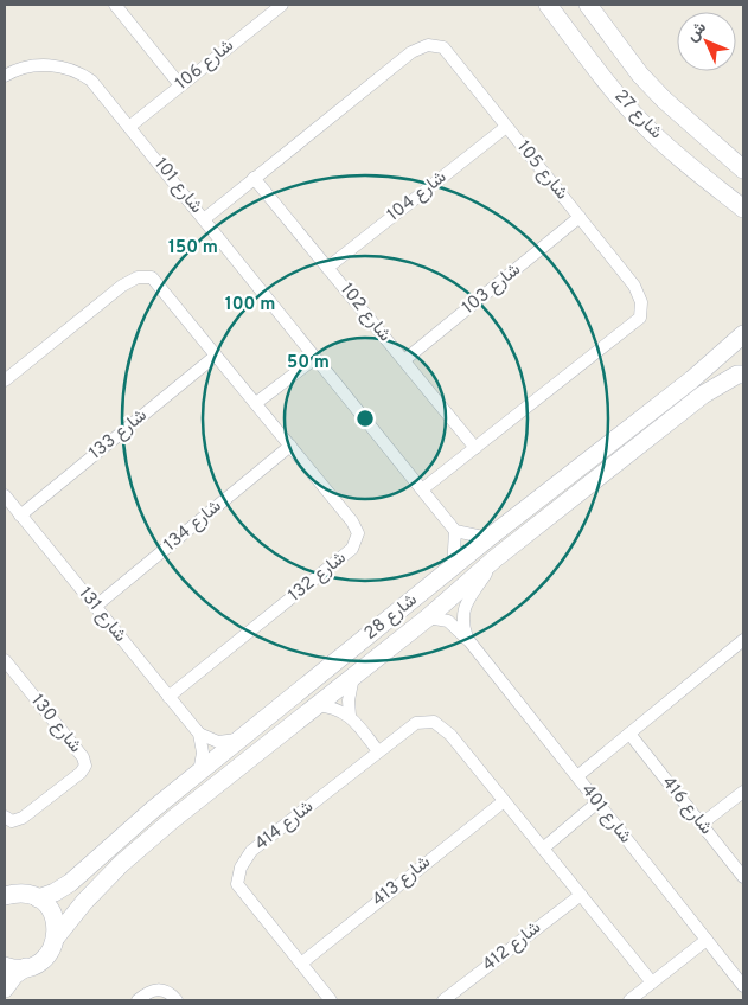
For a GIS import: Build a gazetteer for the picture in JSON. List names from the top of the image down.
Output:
{
  "streets": {
    "street": [
      "شارع 106",
      "شارع 27",
      "شارع 105",
      "شارع 101",
      "شارع 104",
      "شارع 103",
      "شارع 102",
      "شارع 133",
      "شارع 134",
      "شارع 132",
      "شارع 131",
      "شارع 28",
      "شارع 130",
      "شارع 416",
      "شارع 401",
      "شارع 414",
      "شارع 413",
      "شارع 412"
    ]
  },
  "crossings": [
    ["شارع 106", "شارع 101"],
    ["شارع 105", "شارع 101"],
    ["شارع 105", "شارع 104"],
    ["شارع 105", "شارع 103"],
    ["شارع 105", "شارع 102"],
    ["شارع 104", "شارع 102"],
    ["شارع 103", "شارع 102"],
    ["شارع 133", "شارع 132"],
    ["شارع 133", "شارع 131"],
    ["شارع 134", "شارع 132"],
    ["شارع 134", "شارع 131"],
    ["شارع 132", "شارع 131"],
    ["شارع 28", "شارع 401"],
    ["شارع 414", "شارع 413"],
    ["شارع 414", "شارع 412"]
  ],
  "north": "top left",
  "rings": ["150 m", "100 m", "50 m"]
}
